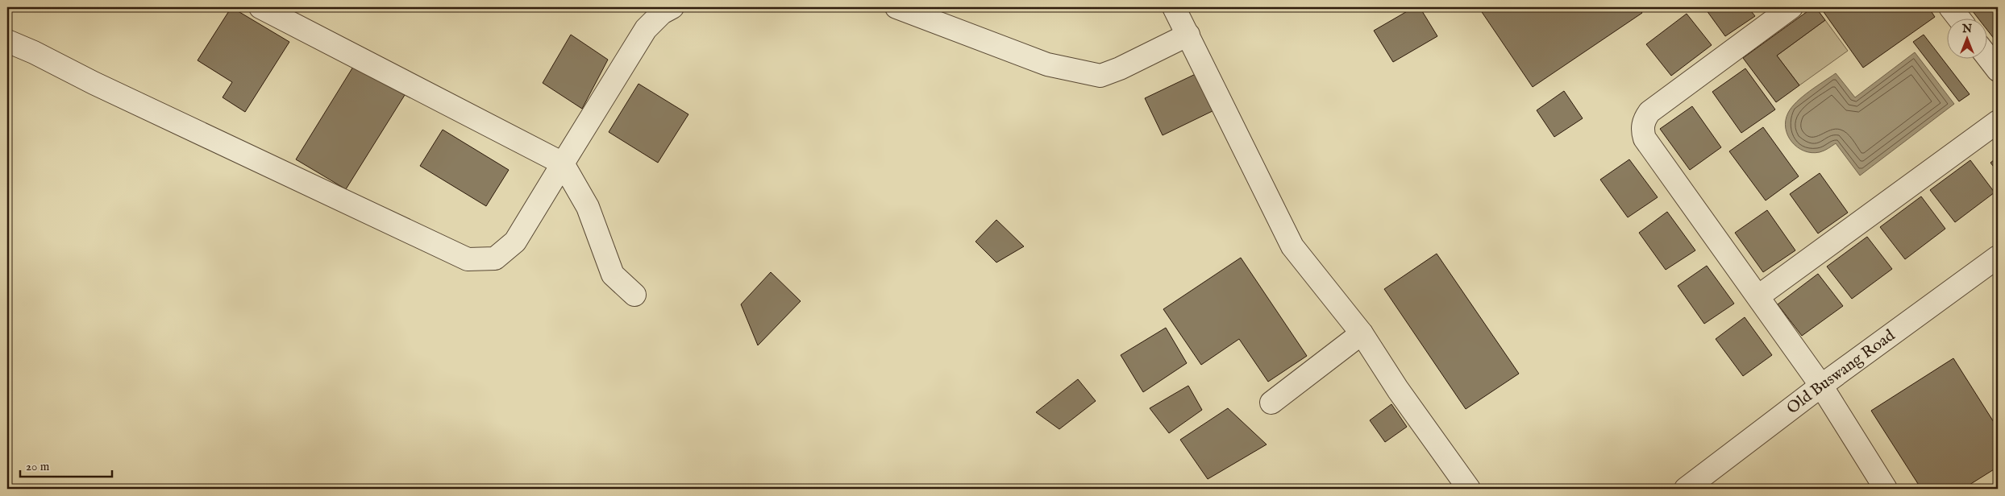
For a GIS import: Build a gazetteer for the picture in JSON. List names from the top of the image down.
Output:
{
  "streets": {
    "street": ["Old Buswang Road"]
  },
  "scale_bar": "20 m",
  "north": "top"
}
